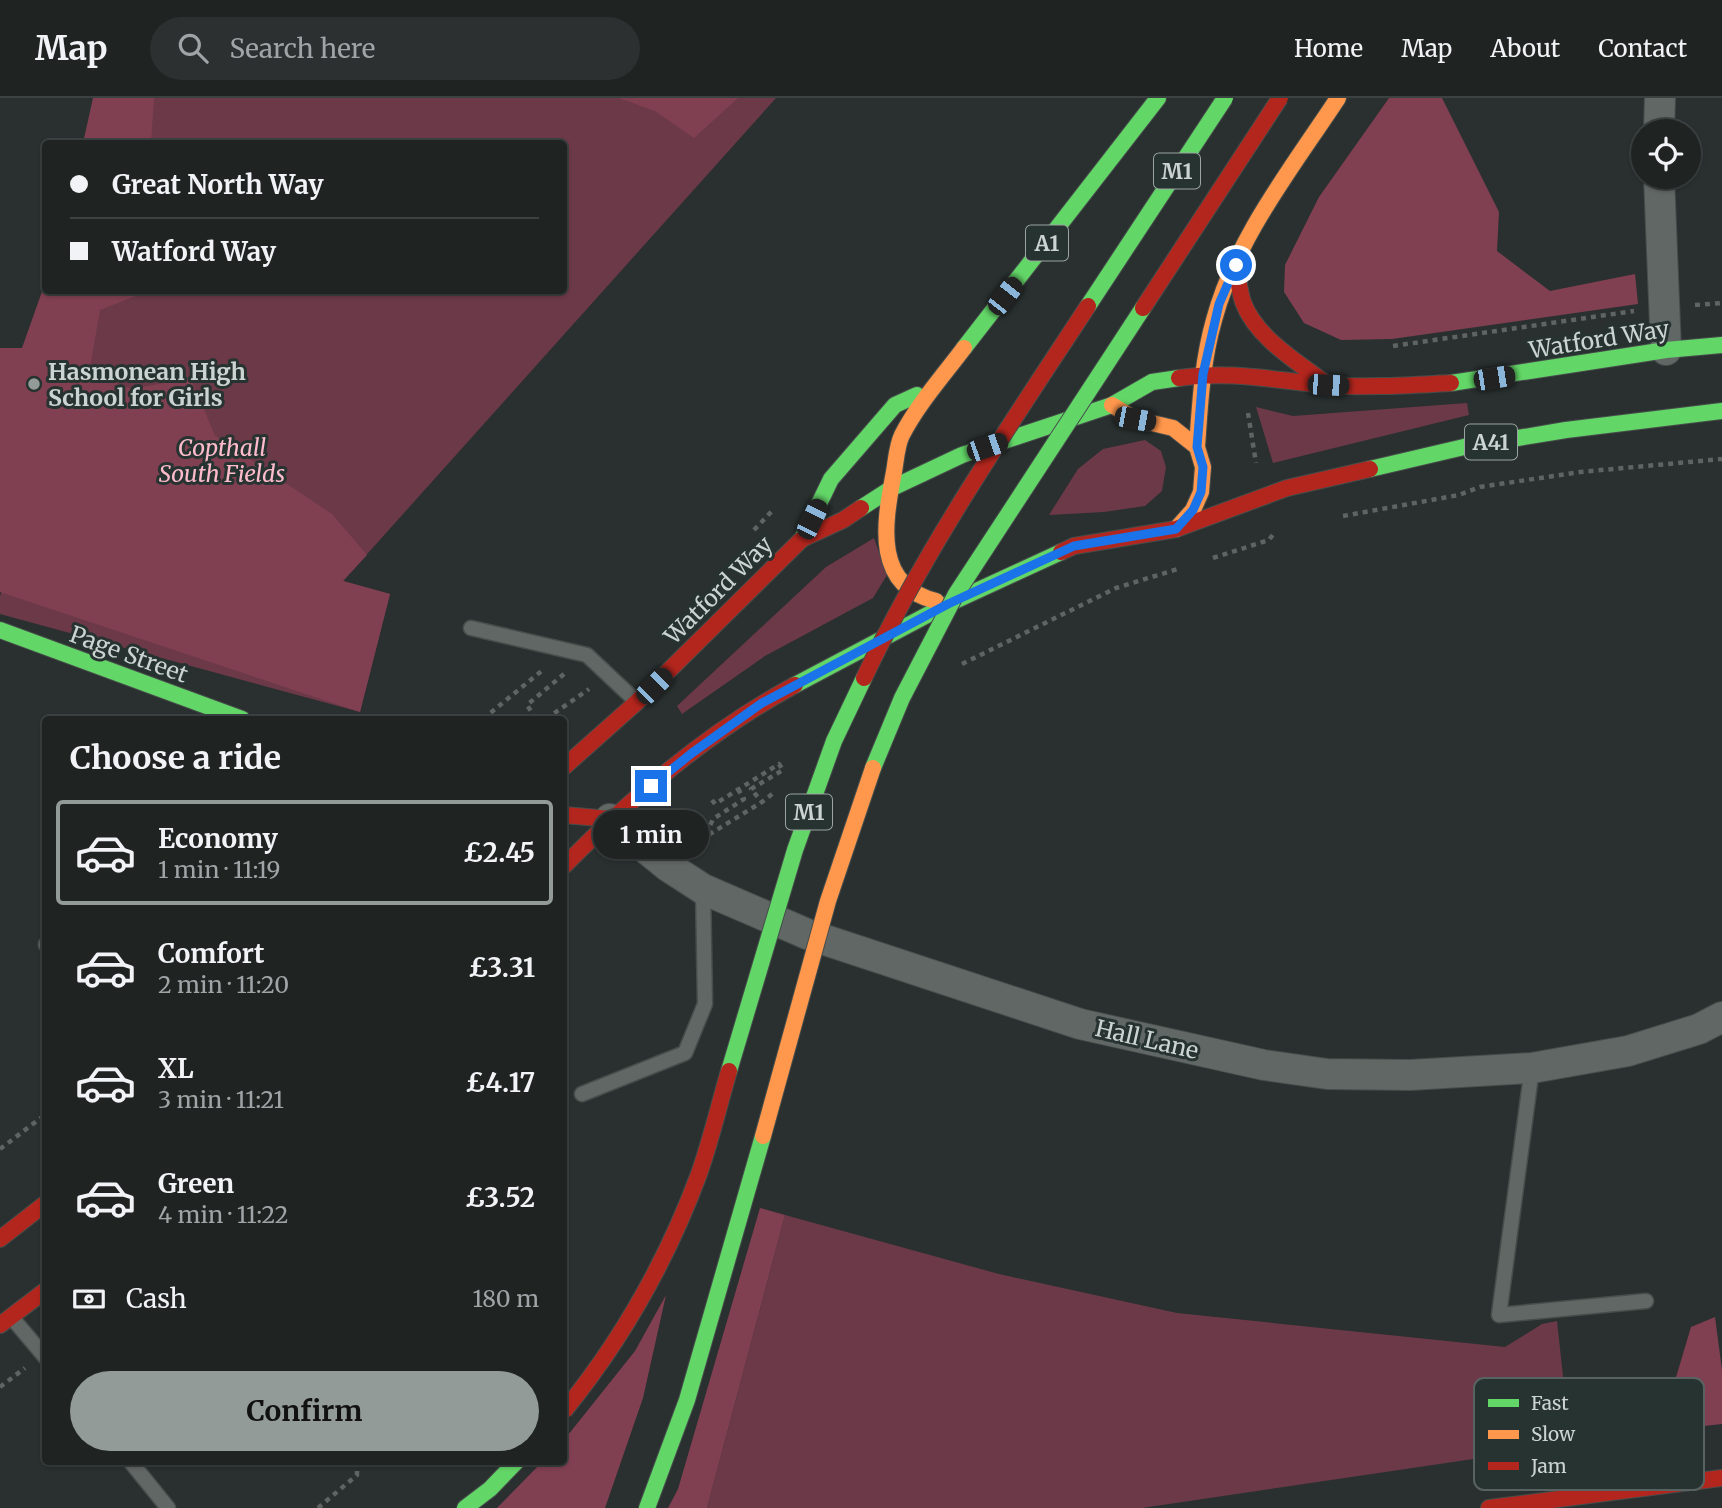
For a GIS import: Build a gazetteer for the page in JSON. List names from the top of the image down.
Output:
{
  "streets": {
    "main road": [
      "M1",
      "A1",
      "Watford Way",
      "A41",
      "Page Street"
    ],
    "street": ["Hall Lane"]
  },
  "crossings": [
    ["A1", "Watford Way"]
  ],
  "parks": ["Copthall South Fields"],
  "places": ["Hasmonean High School for Girls"],
  "legend": ["Fast", "Slow", "Jam"],
  "page": {
    "header": "Map",
    "search": "Search here",
    "nav": [
      "Home",
      "Map",
      "About",
      "Contact"
    ],
    "banner": ["Great North Way", "Watford Way"],
    "heading": "Choose a ride",
    "list": [
      {
        "name": "Economy",
        "note": "1 min · 11:19",
        "value": "£2.45"
      },
      {
        "name": "Comfort",
        "note": "2 min · 11:20",
        "value": "£3.31"
      },
      {
        "name": "XL",
        "note": "3 min · 11:21",
        "value": "£4.17"
      },
      {
        "name": "Green",
        "note": "4 min · 11:22",
        "value": "£3.52"
      }
    ],
    "bubble": "1 min",
    "pay": ["Cash", "180 m"],
    "buttons": "Confirm"
  }
}
